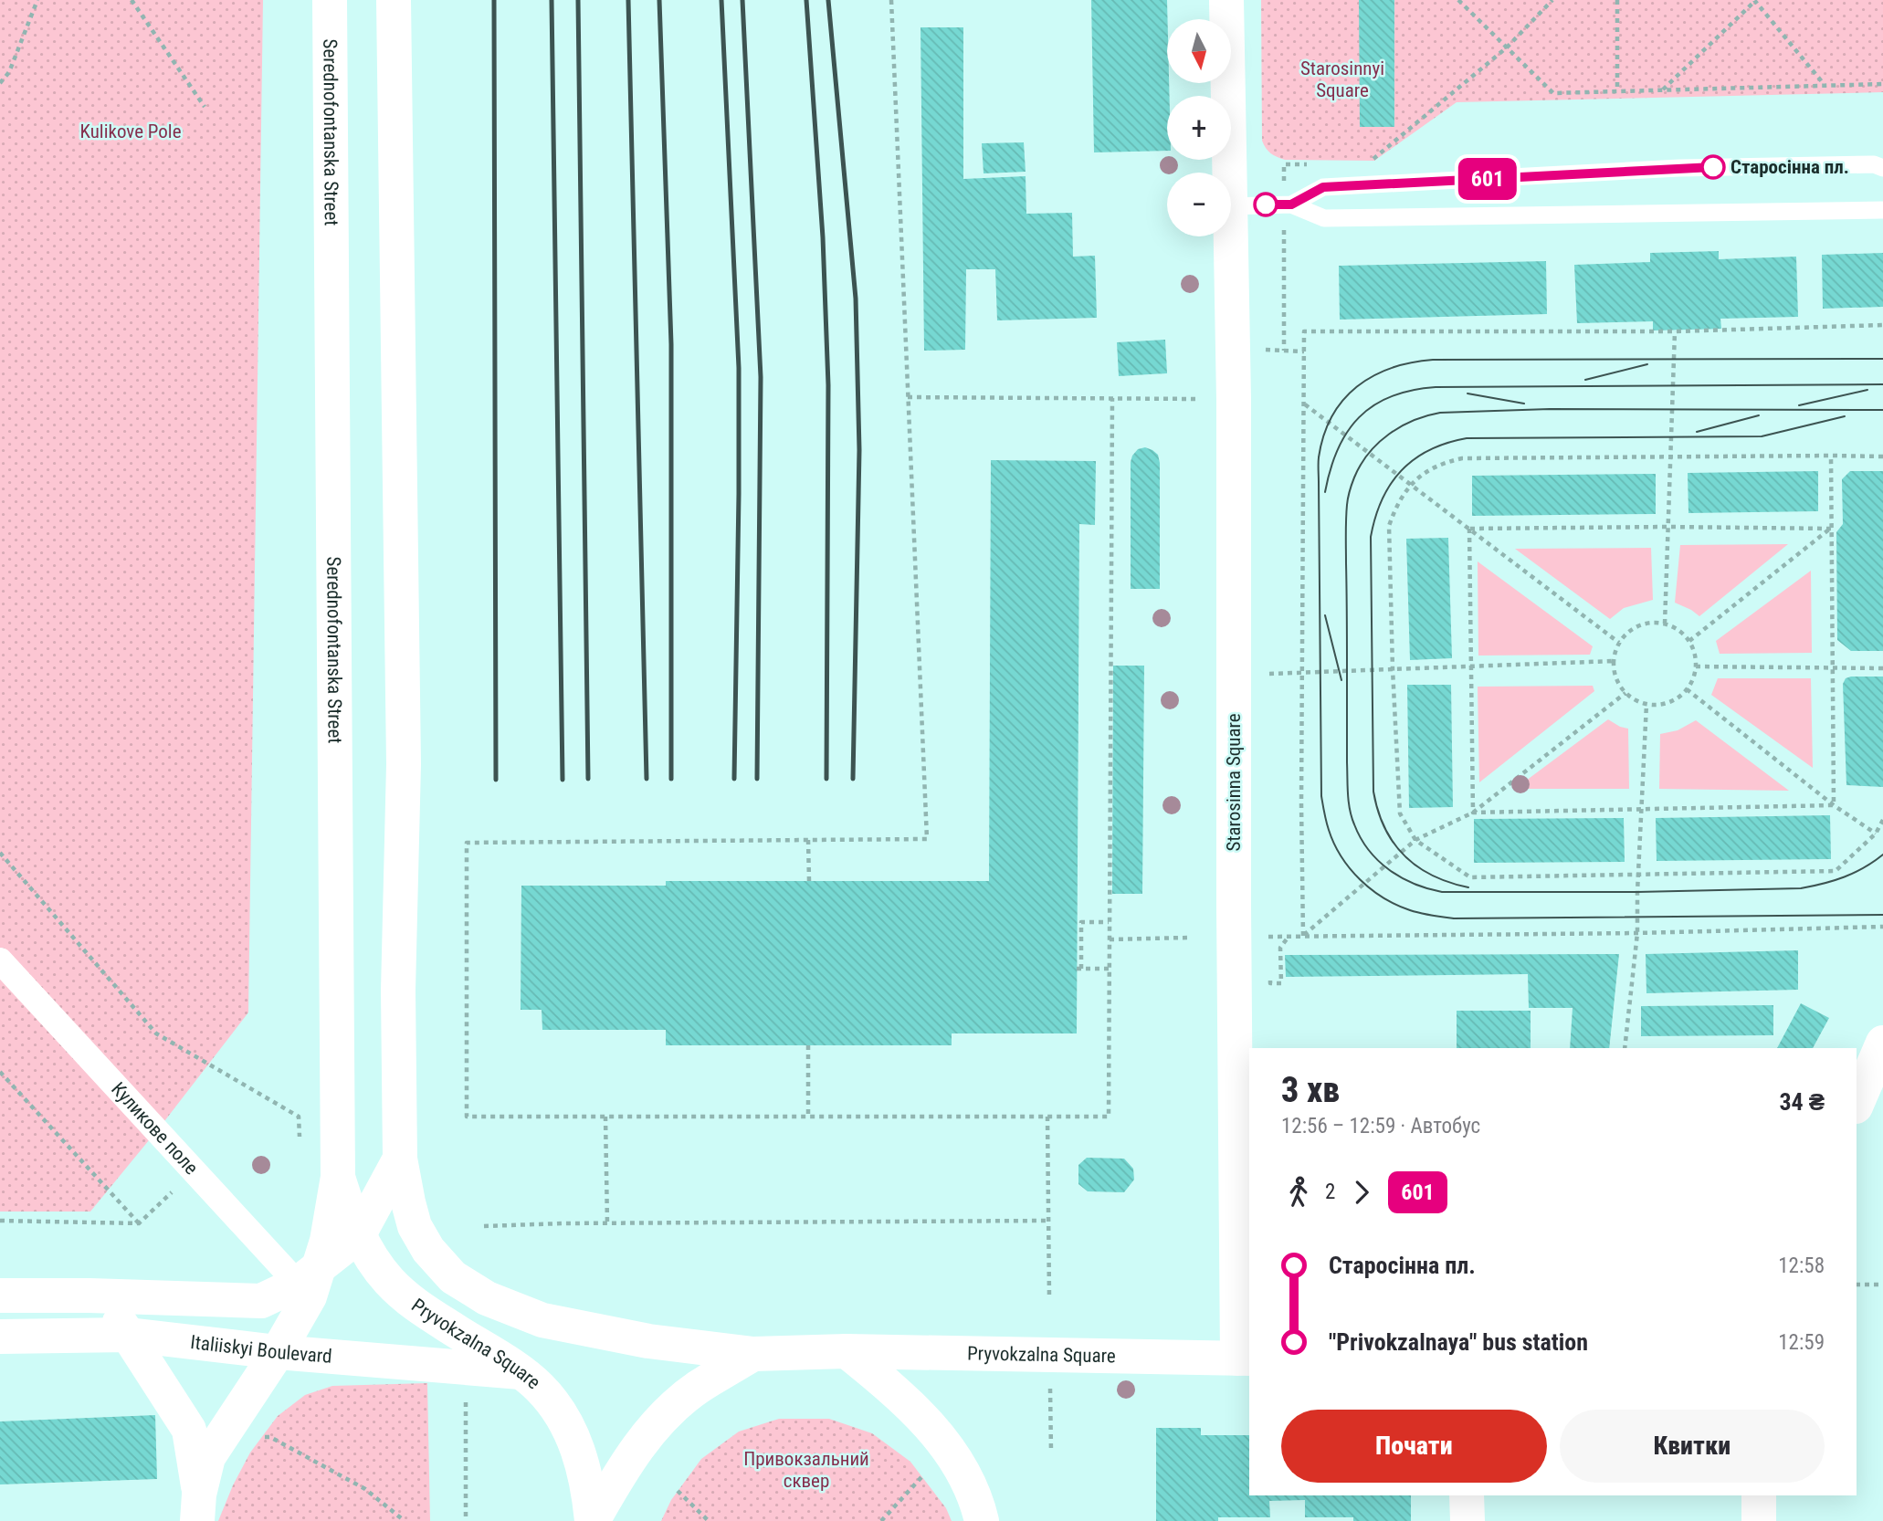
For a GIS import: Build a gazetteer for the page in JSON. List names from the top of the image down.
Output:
{
  "streets": {
    "main road": [
      "Serednofontanska Street",
      "Starosinna Square",
      "Pryvokzalna Square",
      "Italiiskyi Boulevard"
    ],
    "street": ["Куликове поле"]
  },
  "crossings": [
    ["Serednofontanska Street", "Куликове поле"],
    ["Serednofontanska Street", "Pryvokzalna Square"],
    ["Starosinna Square", "Pryvokzalna Square"],
    ["Pryvokzalna Square", "Italiiskyi Boulevard"]
  ],
  "parks": ["Starosinnyi Square", "Kulikove Pole", "Привокзальний сквер"],
  "places": ["Старосінна пл."],
  "lines": ["bus line 601"],
  "north": "bottom",
  "page": {
    "on_map": "601",
    "map_buttons": ["+", "−"],
    "heading": ["3 хв", "12:56 – 12:59 · Автобус", "34 ₴"],
    "legs": ["2", "601"],
    "list": [
      {
        "name": "Старосінна пл.",
        "value": "12:58"
      },
      {
        "name": "\"Privokzalnaya\" bus station",
        "value": "12:59"
      }
    ],
    "buttons": ["Почати", "Квитки"]
  }
}
